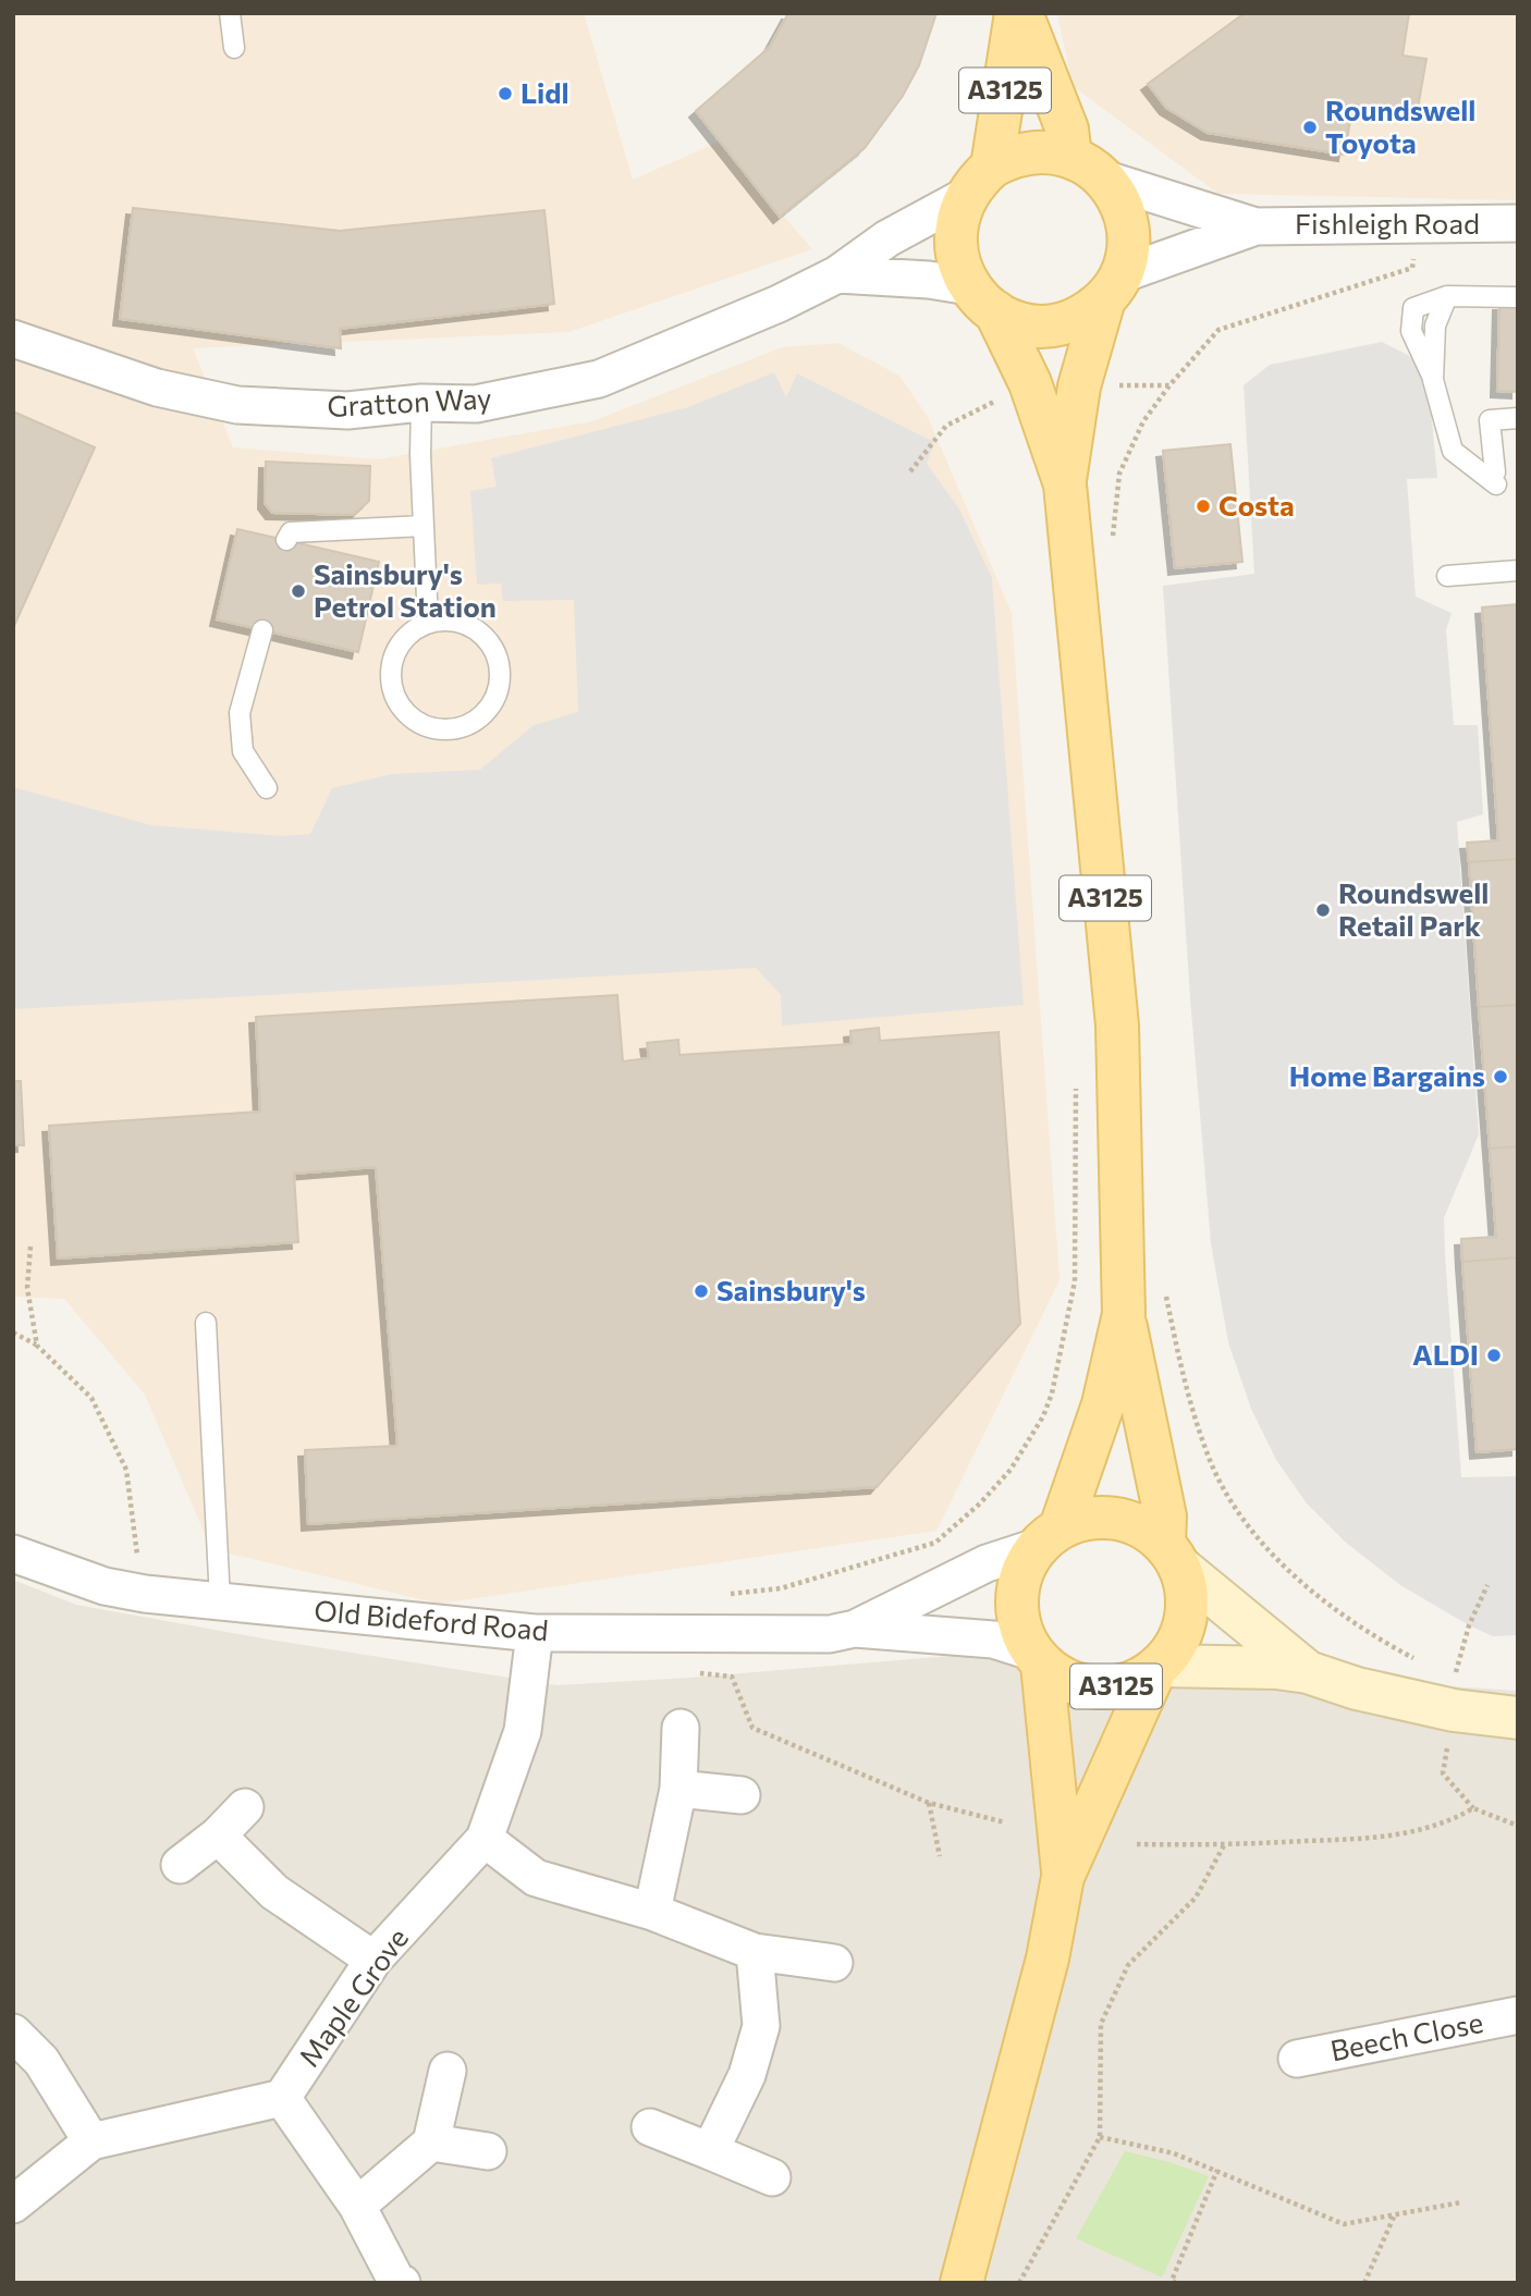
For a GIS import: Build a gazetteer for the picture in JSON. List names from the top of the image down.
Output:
{
  "streets": {
    "main road": ["A3125"],
    "street": [
      "Fishleigh Road",
      "Gratton Way",
      "Old Bideford Road",
      "Maple Grove",
      "Beech Close"
    ]
  },
  "crossings": [
    ["A3125", "Fishleigh Road"],
    ["A3125", "Gratton Way"],
    ["A3125", "Old Bideford Road"],
    ["Fishleigh Road", "Gratton Way"],
    ["Old Bideford Road", "Maple Grove"]
  ],
  "places": [
    "Lidl",
    "Roundswell Toyota",
    "Costa",
    "Sainsbury's Petrol Station",
    "Roundswell Retail Park",
    "Home Bargains",
    "Sainsbury's",
    "ALDI"
  ]
}
